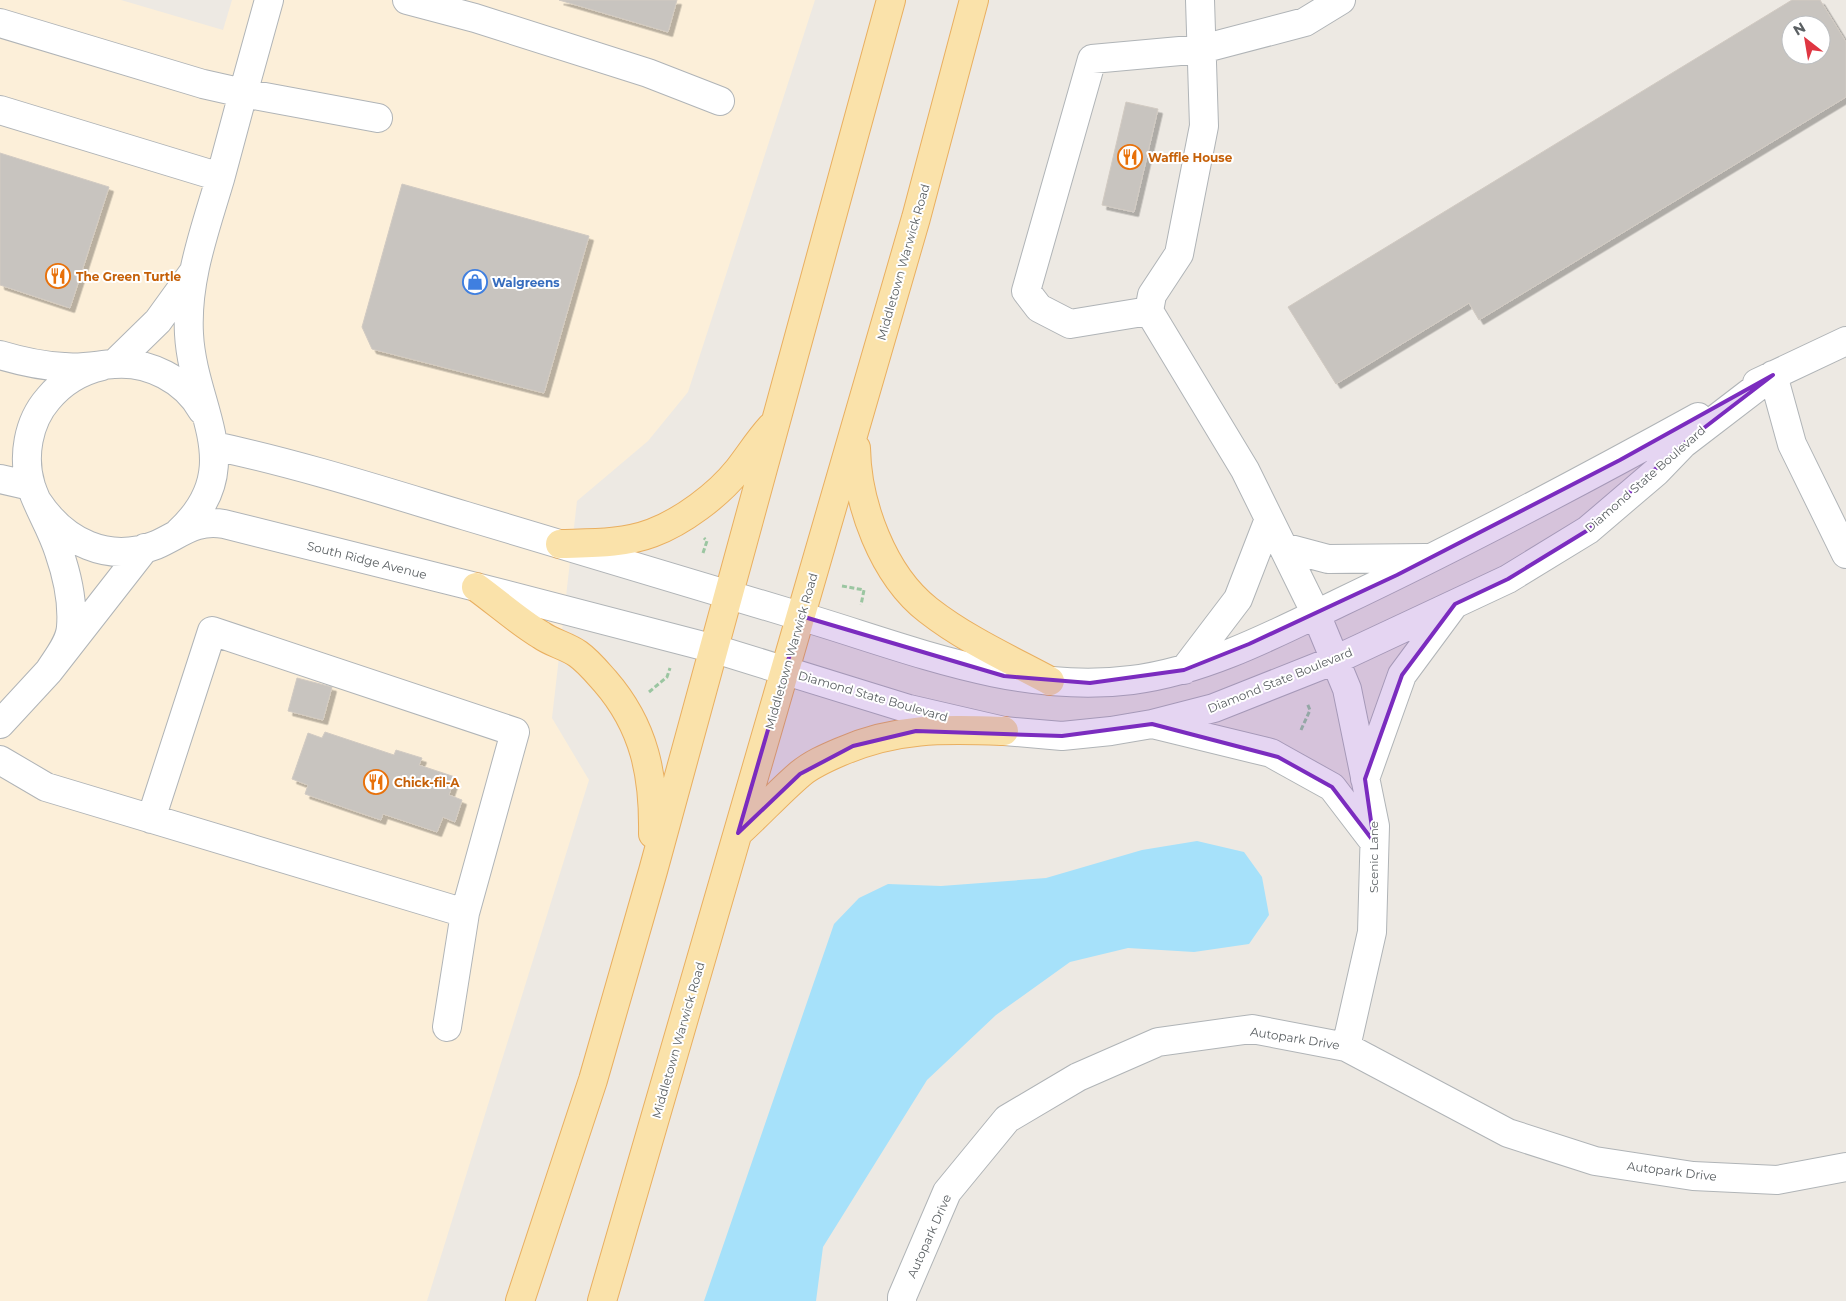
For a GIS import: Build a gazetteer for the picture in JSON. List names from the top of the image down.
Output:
{
  "streets": {
    "main road": ["Middletown Warwick Road"],
    "street": [
      "Diamond State Boulevard",
      "South Ridge Avenue",
      "Scenic Lane",
      "Autopark Drive"
    ]
  },
  "crossings": [
    ["Middletown Warwick Road", "Diamond State Boulevard"],
    ["Diamond State Boulevard", "South Ridge Avenue"],
    ["Diamond State Boulevard", "Scenic Lane"],
    ["Scenic Lane", "Autopark Drive"]
  ],
  "places": {
    "restaurant": ["Waffle House", "The Green Turtle", "Chick-fil-A"],
    "shop": ["Walgreens"]
  },
  "north": "top left"
}
